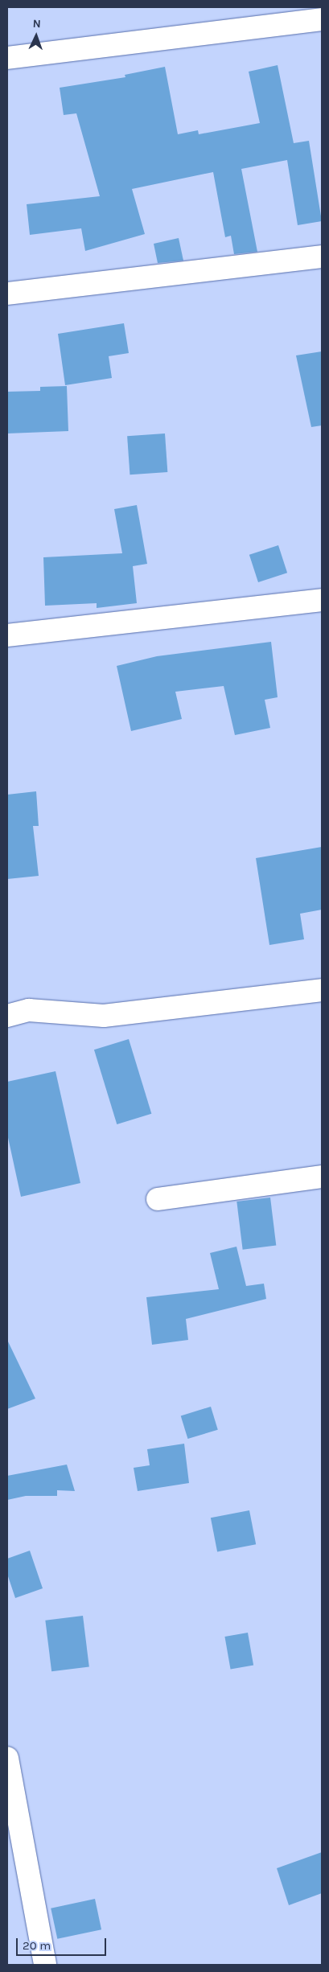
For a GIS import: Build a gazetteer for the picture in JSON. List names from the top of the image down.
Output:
{
  "scale_bar": "20 m",
  "north": "top"
}
